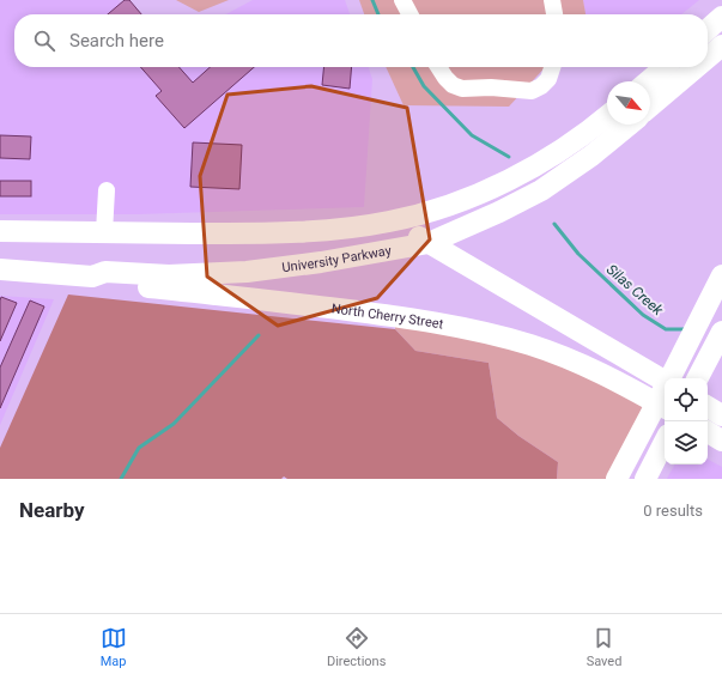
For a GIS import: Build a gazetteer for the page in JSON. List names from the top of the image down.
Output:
{
  "streets": {
    "main road": ["University Parkway", "North Cherry Street"]
  },
  "crossings": [
    ["University Parkway", "North Cherry Street"]
  ],
  "water": ["Silas Creek"],
  "north": "bottom right",
  "page": {
    "search": "Search here",
    "heading": ["Nearby", "0 results"],
    "nav": ["Map", "Directions", "Saved"]
  }
}
